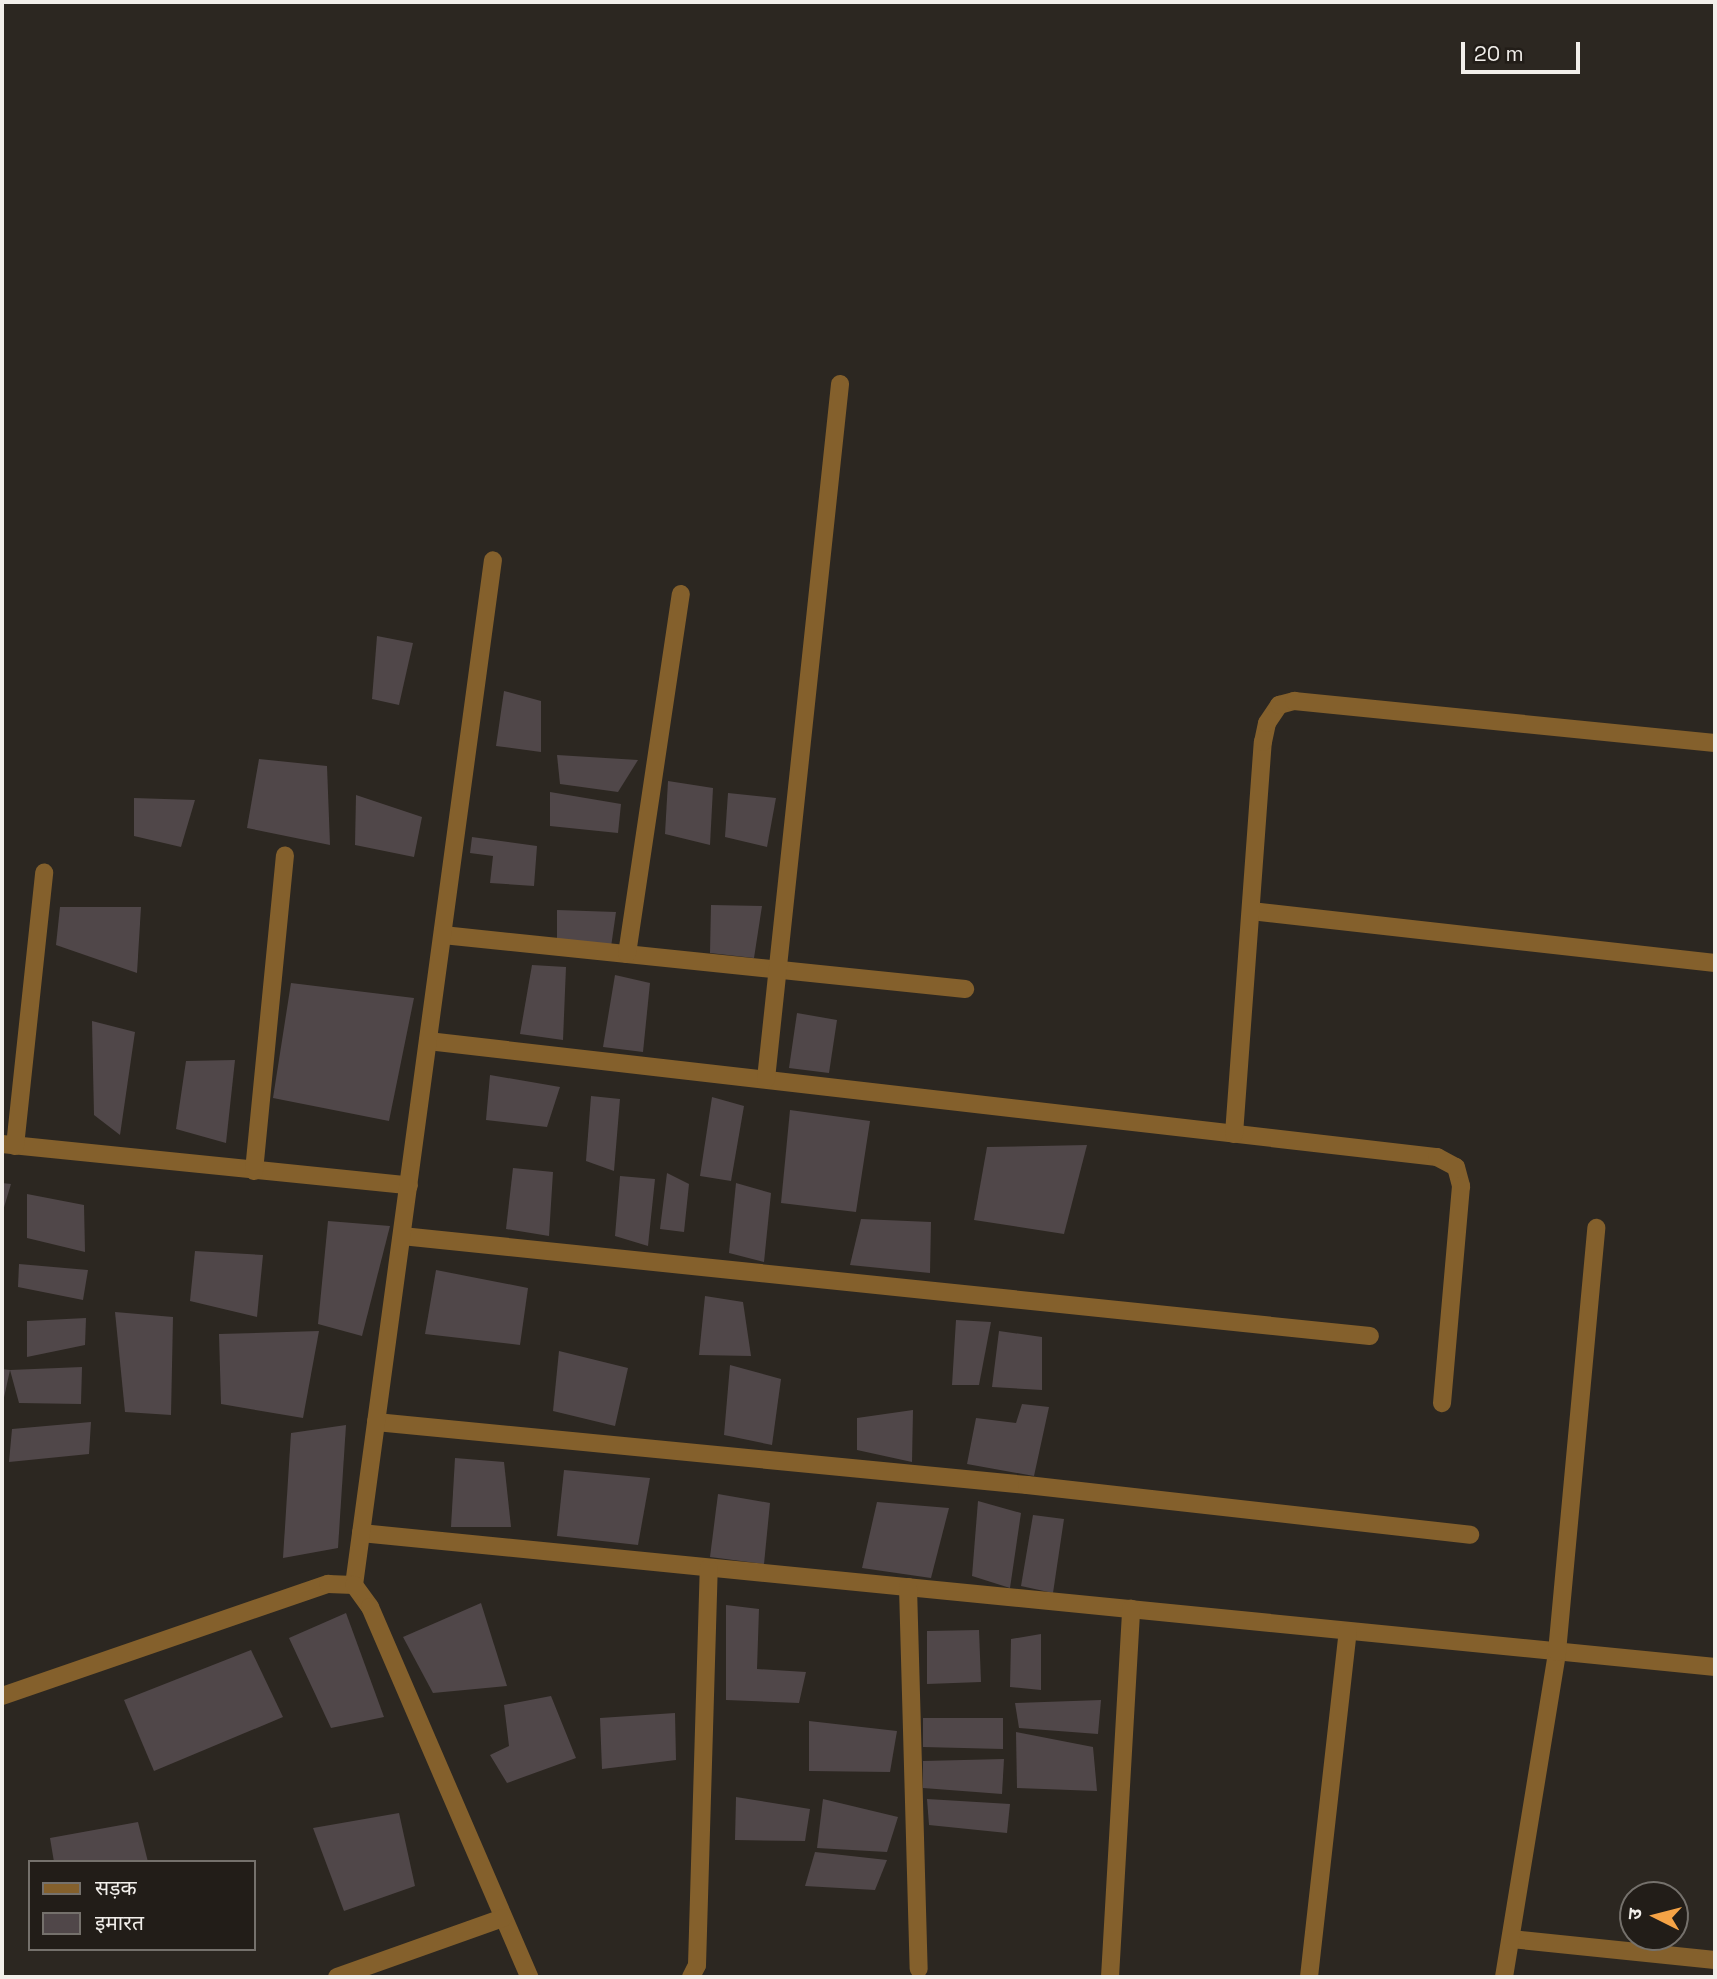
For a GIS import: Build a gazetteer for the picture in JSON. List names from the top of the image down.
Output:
{
  "legend": ["सड़क", "इमारत"],
  "scale_bar": "20 m",
  "north": "left"
}
